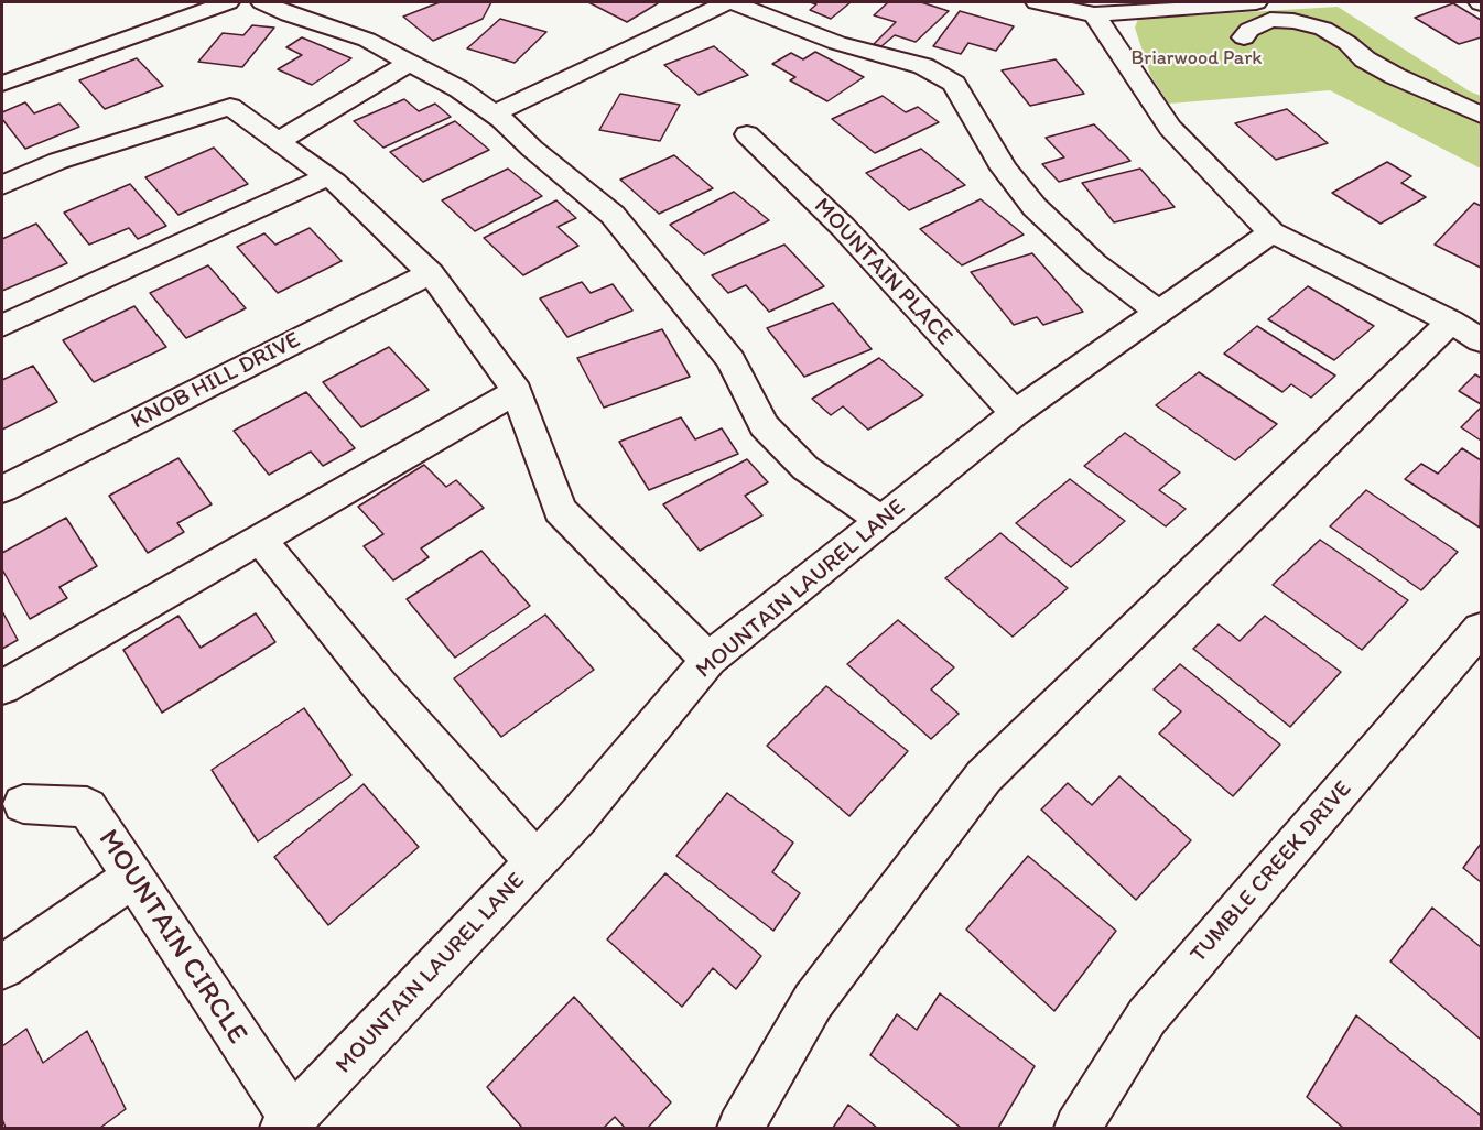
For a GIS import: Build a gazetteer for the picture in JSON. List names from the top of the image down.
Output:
{
  "streets": {
    "street": [
      "MOUNTAIN PLACE",
      "KNOB HILL DRIVE",
      "MOUNTAIN LAUREL LANE",
      "TUMBLE CREEK DRIVE",
      "MOUNTAIN CIRCLE"
    ]
  },
  "crossings": [
    ["MOUNTAIN PLACE", "MOUNTAIN LAUREL LANE"],
    ["MOUNTAIN LAUREL LANE", "MOUNTAIN CIRCLE"]
  ],
  "parks": ["Briarwood Park"]
}
